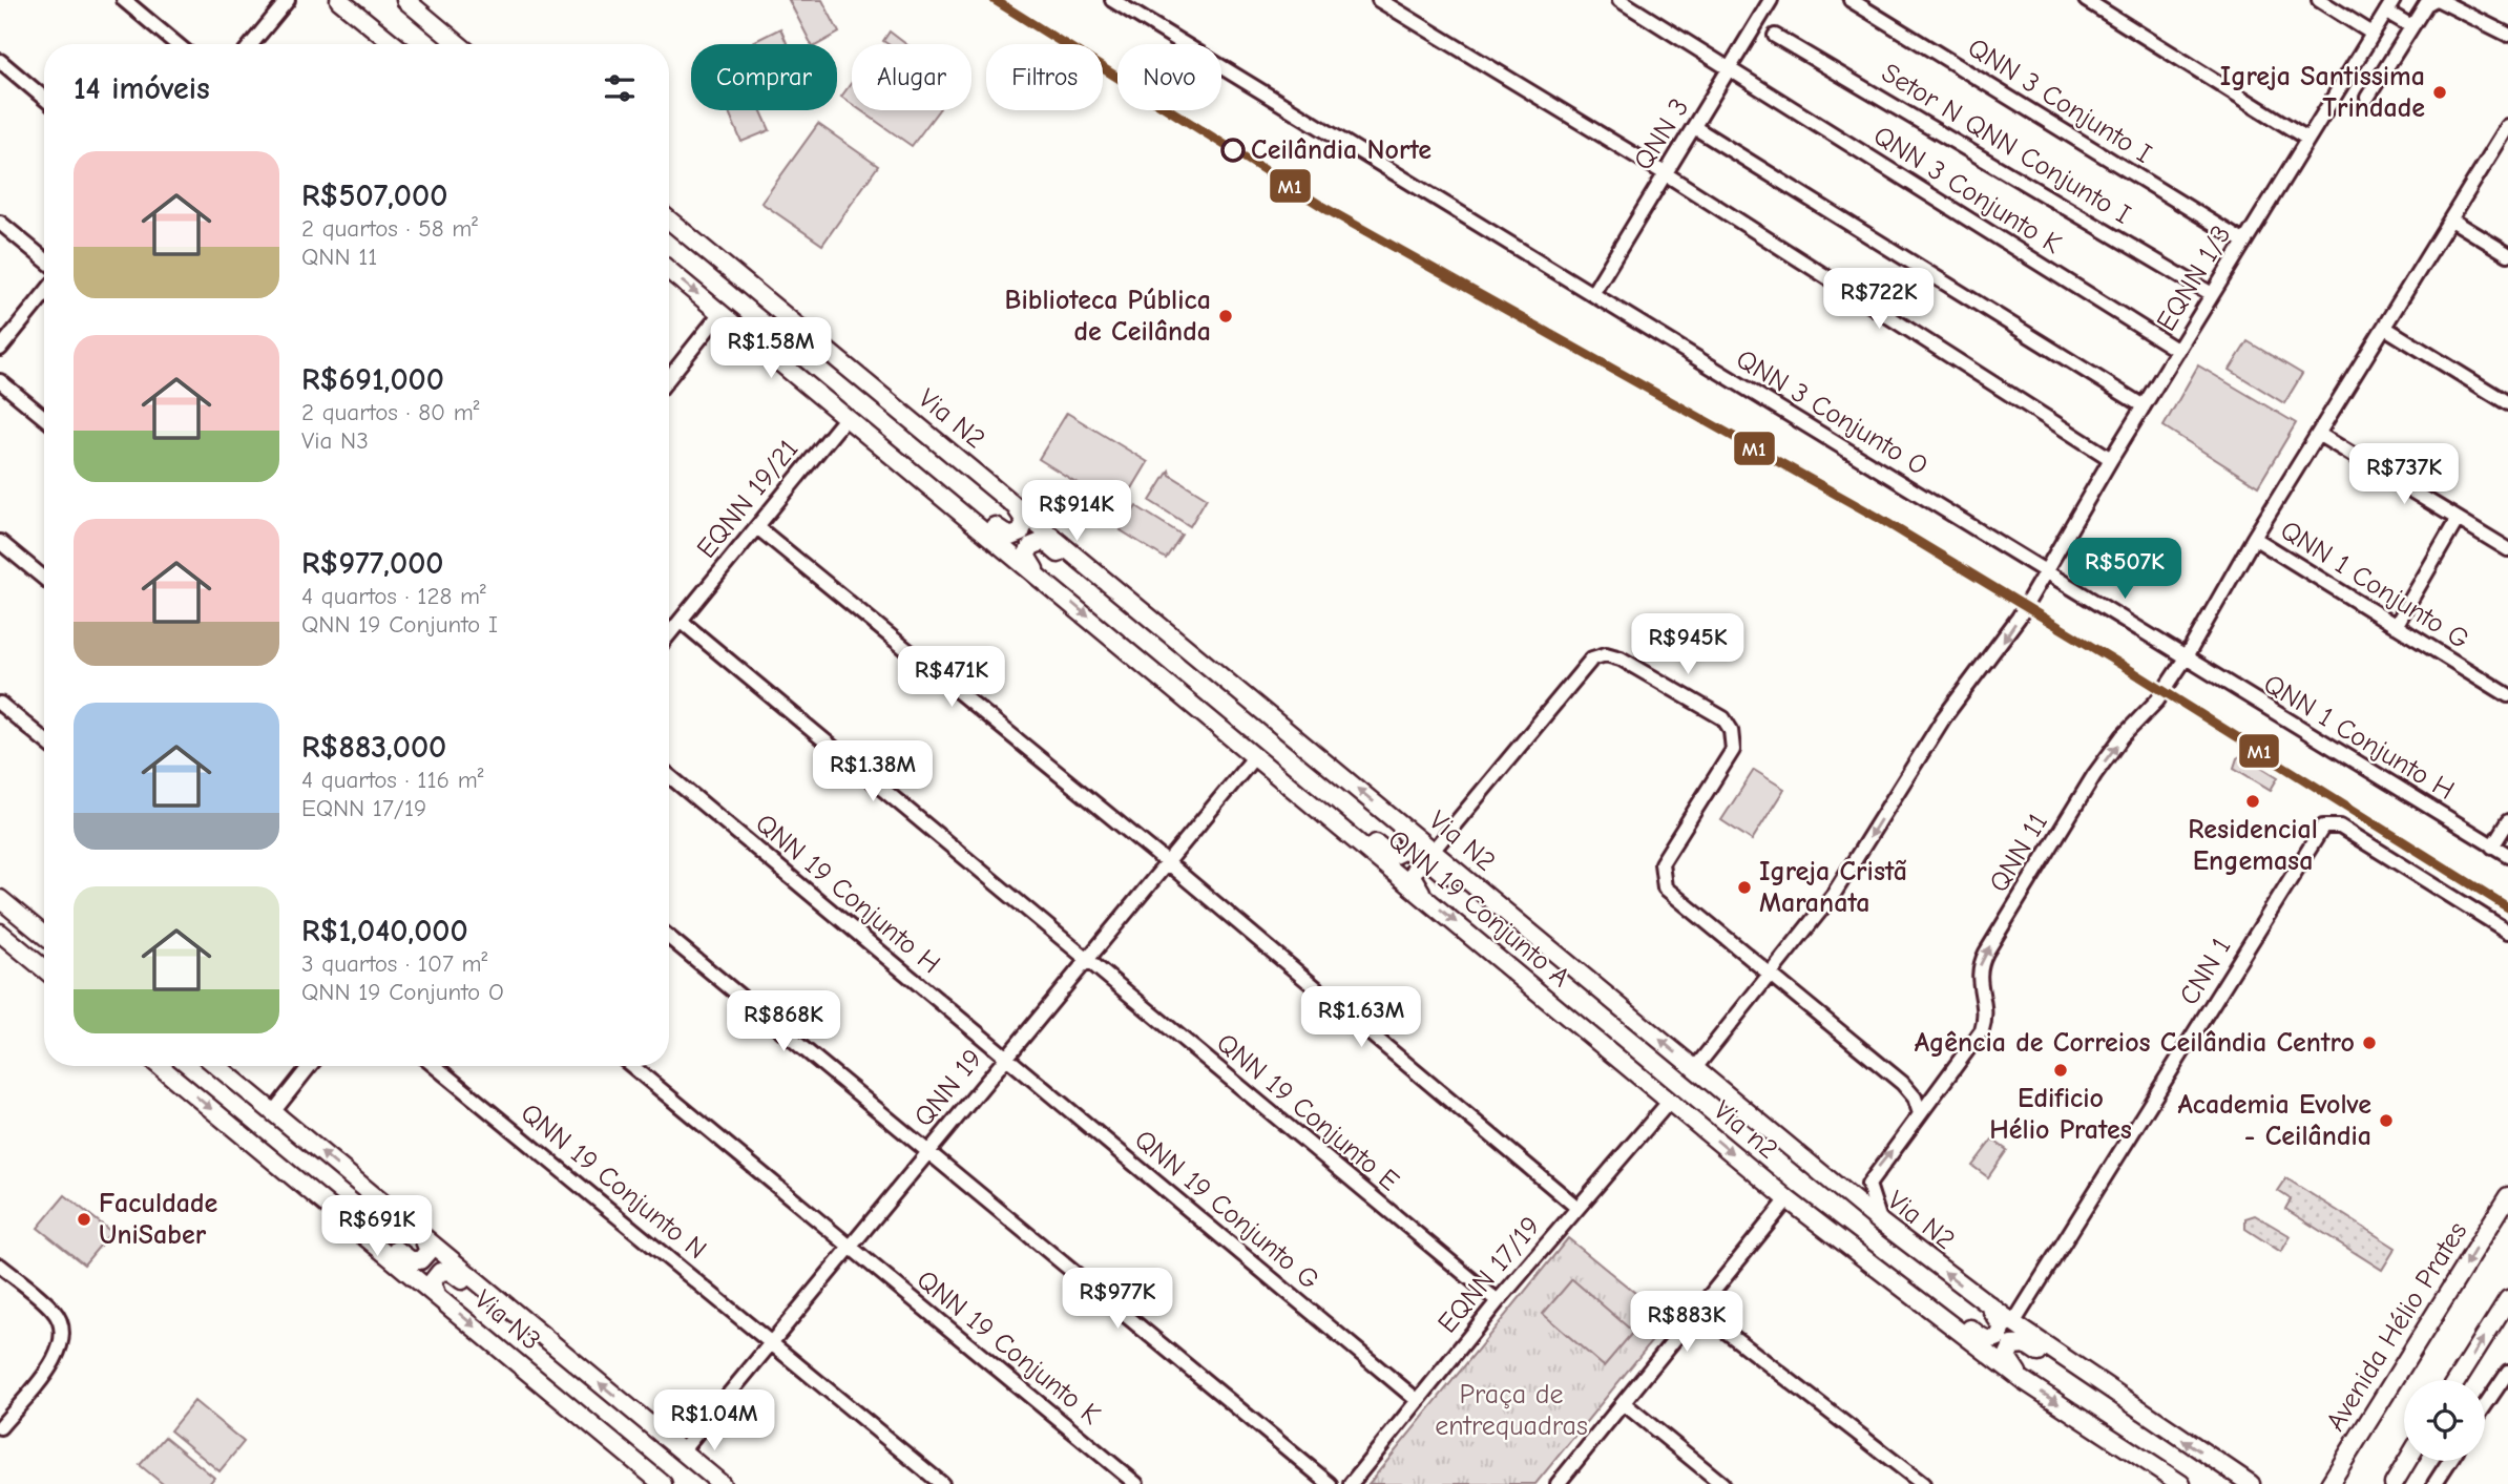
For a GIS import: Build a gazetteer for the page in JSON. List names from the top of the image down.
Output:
{
  "streets": {
    "main road": [
      "Via N2",
      "QNN 19 Conjunto A",
      "Via n2",
      "Via N3",
      "Avenida Hélio Prates"
    ],
    "street": [
      "QNN 3 Conjunto I",
      "QNN 3",
      "Setor N QNN Conjunto I",
      "QNN 3 Conjunto K",
      "EQNN 1/3",
      "QNN 3 Conjunto O",
      "EQNN 19/21",
      "QNN 1 Conjunto G",
      "QNN 1 Conjunto H",
      "QNN 11",
      "QNN 19 Conjunto H",
      "CNN 1",
      "QNN 19",
      "QNN 19 Conjunto E",
      "QNN 19 Conjunto N",
      "QNN 19 Conjunto G",
      "EQNN 17/19",
      "QNN 19 Conjunto K"
    ]
  },
  "crossings": [
    ["QNN 3 Conjunto I", "EQNN 1/3"],
    ["QNN 3", "QNN 3 Conjunto K"],
    ["QNN 3", "QNN 3 Conjunto O"],
    ["Setor N QNN Conjunto I", "EQNN 1/3"],
    ["QNN 3 Conjunto K", "EQNN 1/3"],
    ["EQNN 1/3", "QNN 3 Conjunto O"],
    ["EQNN 1/3", "Via N2"],
    ["Via N2", "QNN 11"],
    ["Via N2", "CNN 1"],
    ["Via N2", "Via n2"],
    ["EQNN 19/21", "QNN 19 Conjunto E"],
    ["QNN 1 Conjunto H", "QNN 11"],
    ["QNN 19 Conjunto H", "QNN 19"],
    ["QNN 19 Conjunto H", "QNN 19 Conjunto G"],
    ["QNN 19 Conjunto A", "QNN 19"],
    ["QNN 19 Conjunto A", "Via n2"],
    ["QNN 19 Conjunto A", "EQNN 17/19"],
    ["QNN 19", "QNN 19 Conjunto E"],
    ["QNN 19", "QNN 19 Conjunto N"],
    ["QNN 19", "QNN 19 Conjunto G"],
    ["QNN 19", "QNN 19 Conjunto K"],
    ["QNN 19 Conjunto E", "EQNN 17/19"],
    ["Via n2", "EQNN 17/19"],
    ["QNN 19 Conjunto G", "EQNN 17/19"]
  ],
  "one_way": [
    "EQNN 1/3",
    "QNN 11",
    "QNN 19 Conjunto A",
    "Via n2"
  ],
  "parks": ["Praça de entrequadras"],
  "places": [
    "Igreja Santissima Trindade",
    "Ceilândia Norte",
    "Biblioteca Pública de Ceilânda",
    "Residencial Engemasa",
    "Igreja Cristã Maranata",
    "Agência de Correios Ceilândia Centro",
    "Edificio Hélio Prates",
    "Academia Evolve - Ceilândia",
    "Faculdade UniSaber"
  ],
  "lines": ["transit line M1"],
  "page": {
    "chip": [
      "Comprar",
      "Alugar",
      "Filtros",
      "Novo"
    ],
    "heading": "14 imóveis",
    "list": [
      {
        "name": "R$507,000",
        "note": "2 quartos · 58 m² · QNN 11"
      },
      {
        "name": "R$691,000",
        "note": "2 quartos · 80 m² · Via N3"
      },
      {
        "name": "R$977,000",
        "note": "4 quartos · 128 m² · QNN 19 Conjunto I"
      },
      {
        "name": "R$883,000",
        "note": "4 quartos · 116 m² · EQNN 17/19"
      },
      {
        "name": "R$1,040,000",
        "note": "3 quartos · 107 m² · QNN 19 Conjunto O"
      }
    ],
    "price": [
      "R$722K",
      "R$1.58M",
      "R$737K",
      "R$914K",
      "R$507K",
      "R$945K",
      "R$471K",
      "R$1.38M",
      "R$1.63M",
      "R$868K",
      "R$691K",
      "R$977K",
      "R$883K",
      "R$1.04M"
    ]
  }
}
